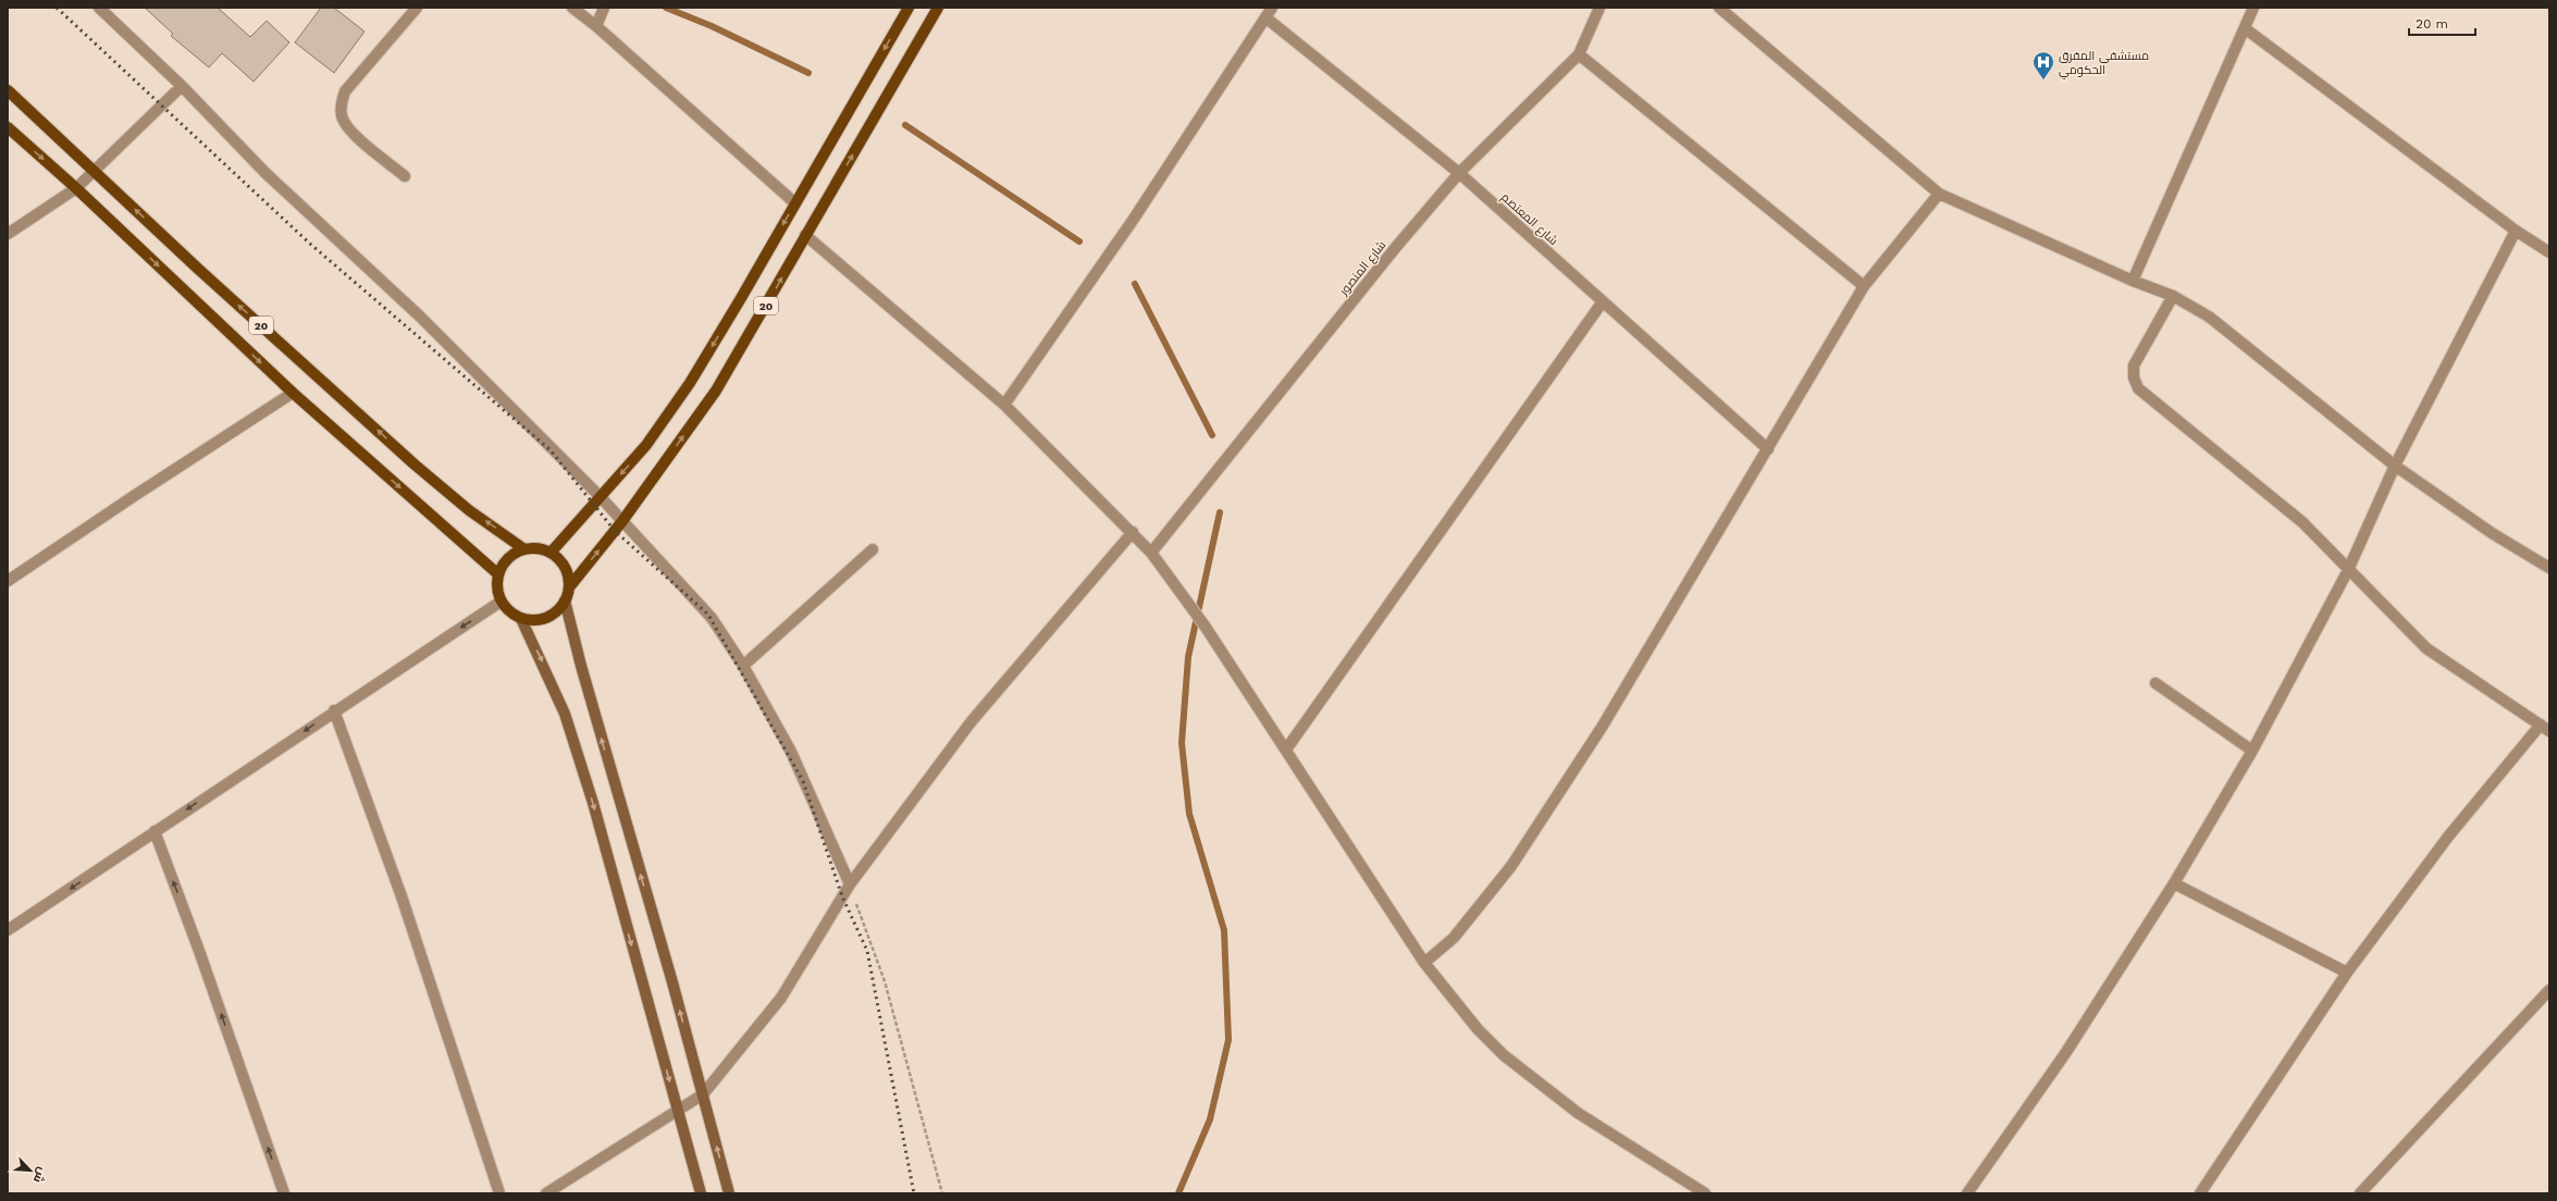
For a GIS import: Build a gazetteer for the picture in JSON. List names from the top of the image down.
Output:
{
  "streets": {
    "main road": ["20"],
    "street": ["شارع المعتصم", "شارع المنصور"]
  },
  "crossings": [
    ["شارع المعتصم", "شارع المنصور"]
  ],
  "places": {
    "hospital": ["مستشفى المفرق الحكومي"]
  },
  "scale_bar": "20 m",
  "north": "bottom right"
}
